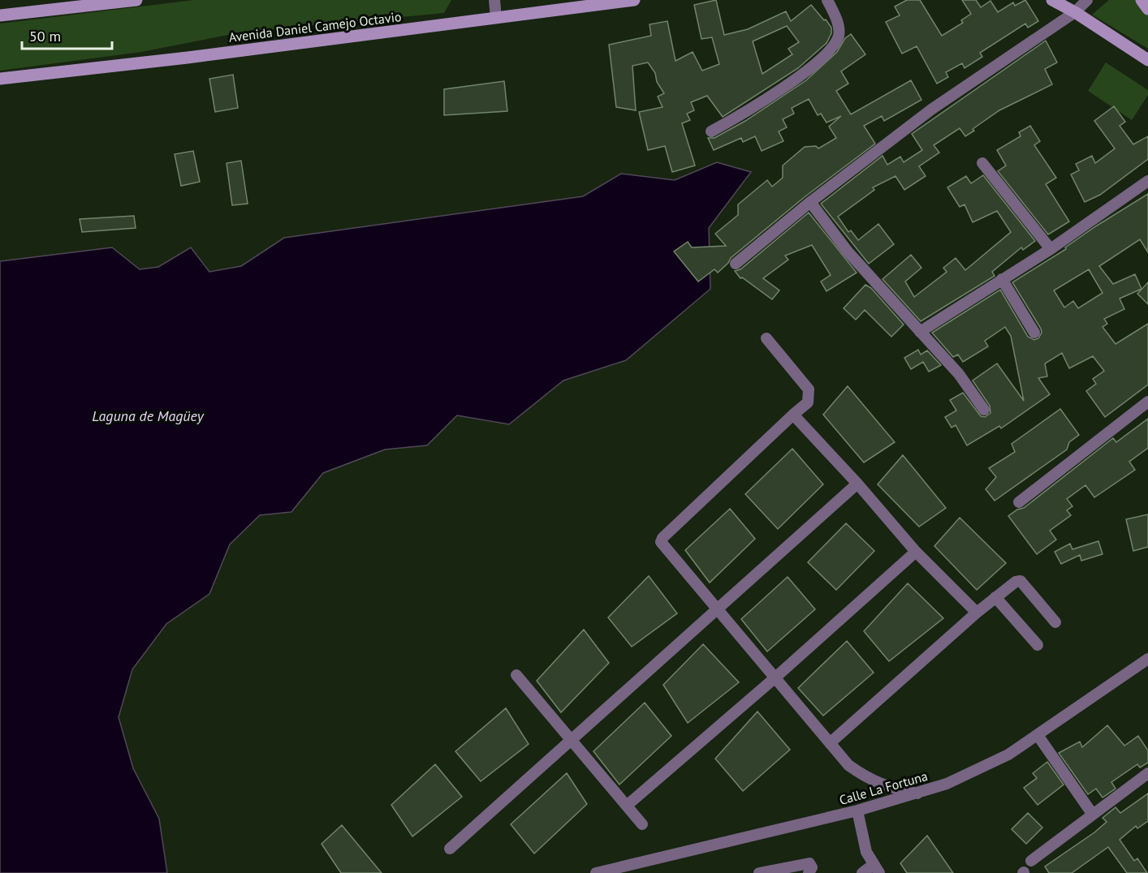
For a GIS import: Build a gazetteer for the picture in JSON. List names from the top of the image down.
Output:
{
  "streets": {
    "main road": ["Avenida Daniel Camejo Octavio"],
    "street": ["Calle La Fortuna"]
  },
  "water": ["Laguna de Magüey"],
  "scale_bar": "50 m"
}
